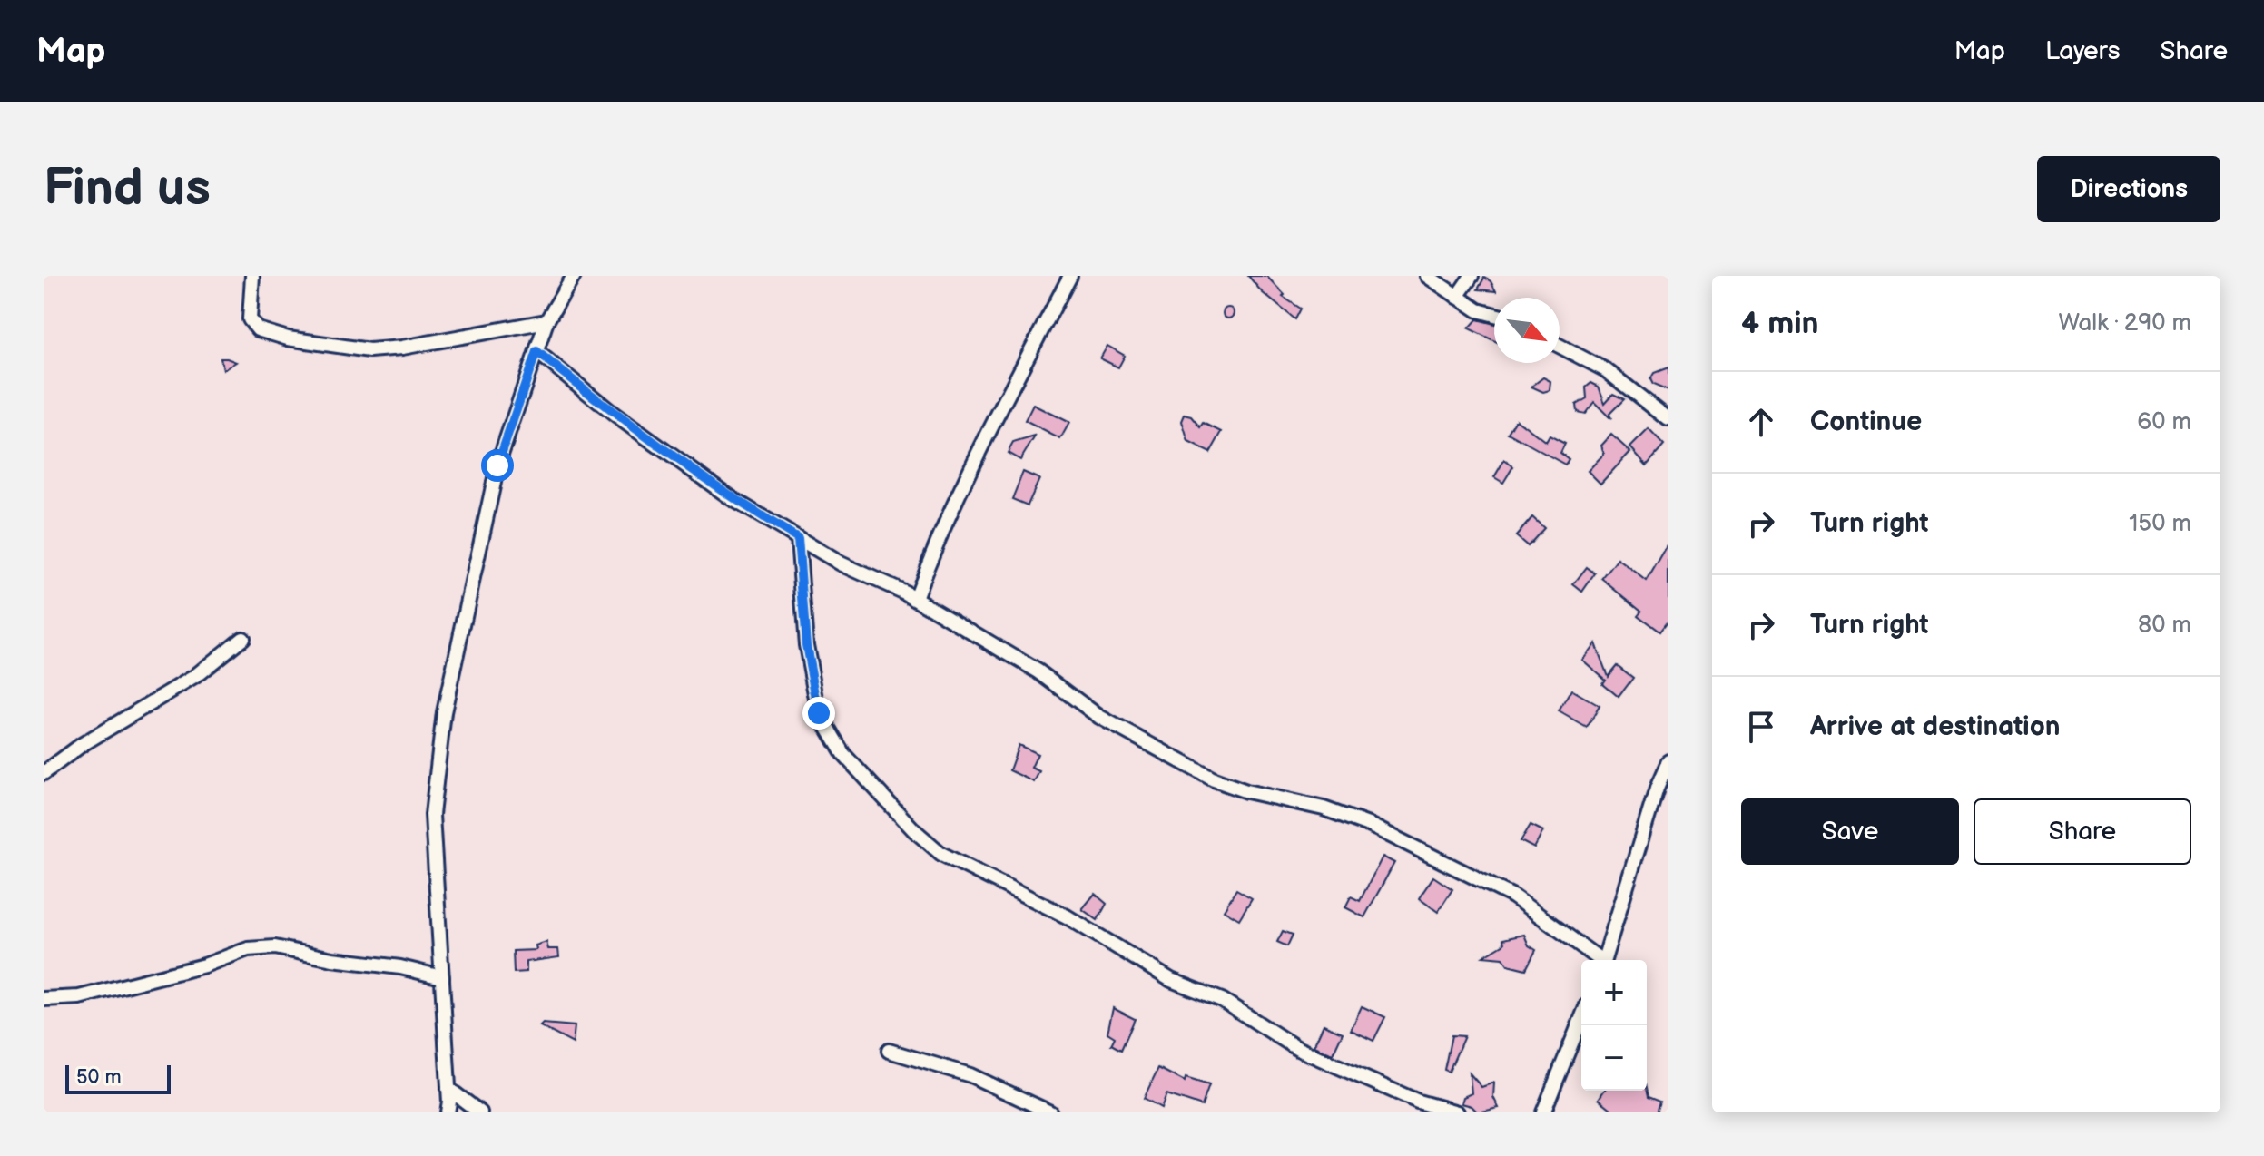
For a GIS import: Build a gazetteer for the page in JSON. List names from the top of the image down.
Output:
{
  "scale_bar": "50 m",
  "north": "bottom right",
  "page": {
    "header": "Map",
    "nav": ["Map", "Layers", "Share"],
    "buttons": [
      "Directions",
      ["Save", "Share"]
    ],
    "title": "Find us",
    "heading": ["4 min", "Walk · 290 m"],
    "list": [
      ["Continue", "60 m"],
      ["Turn right", "150 m"],
      ["Turn right", "80 m"],
      "Arrive at destination"
    ],
    "map_buttons": ["+", "−"],
    "scale": "50 m"
  }
}
